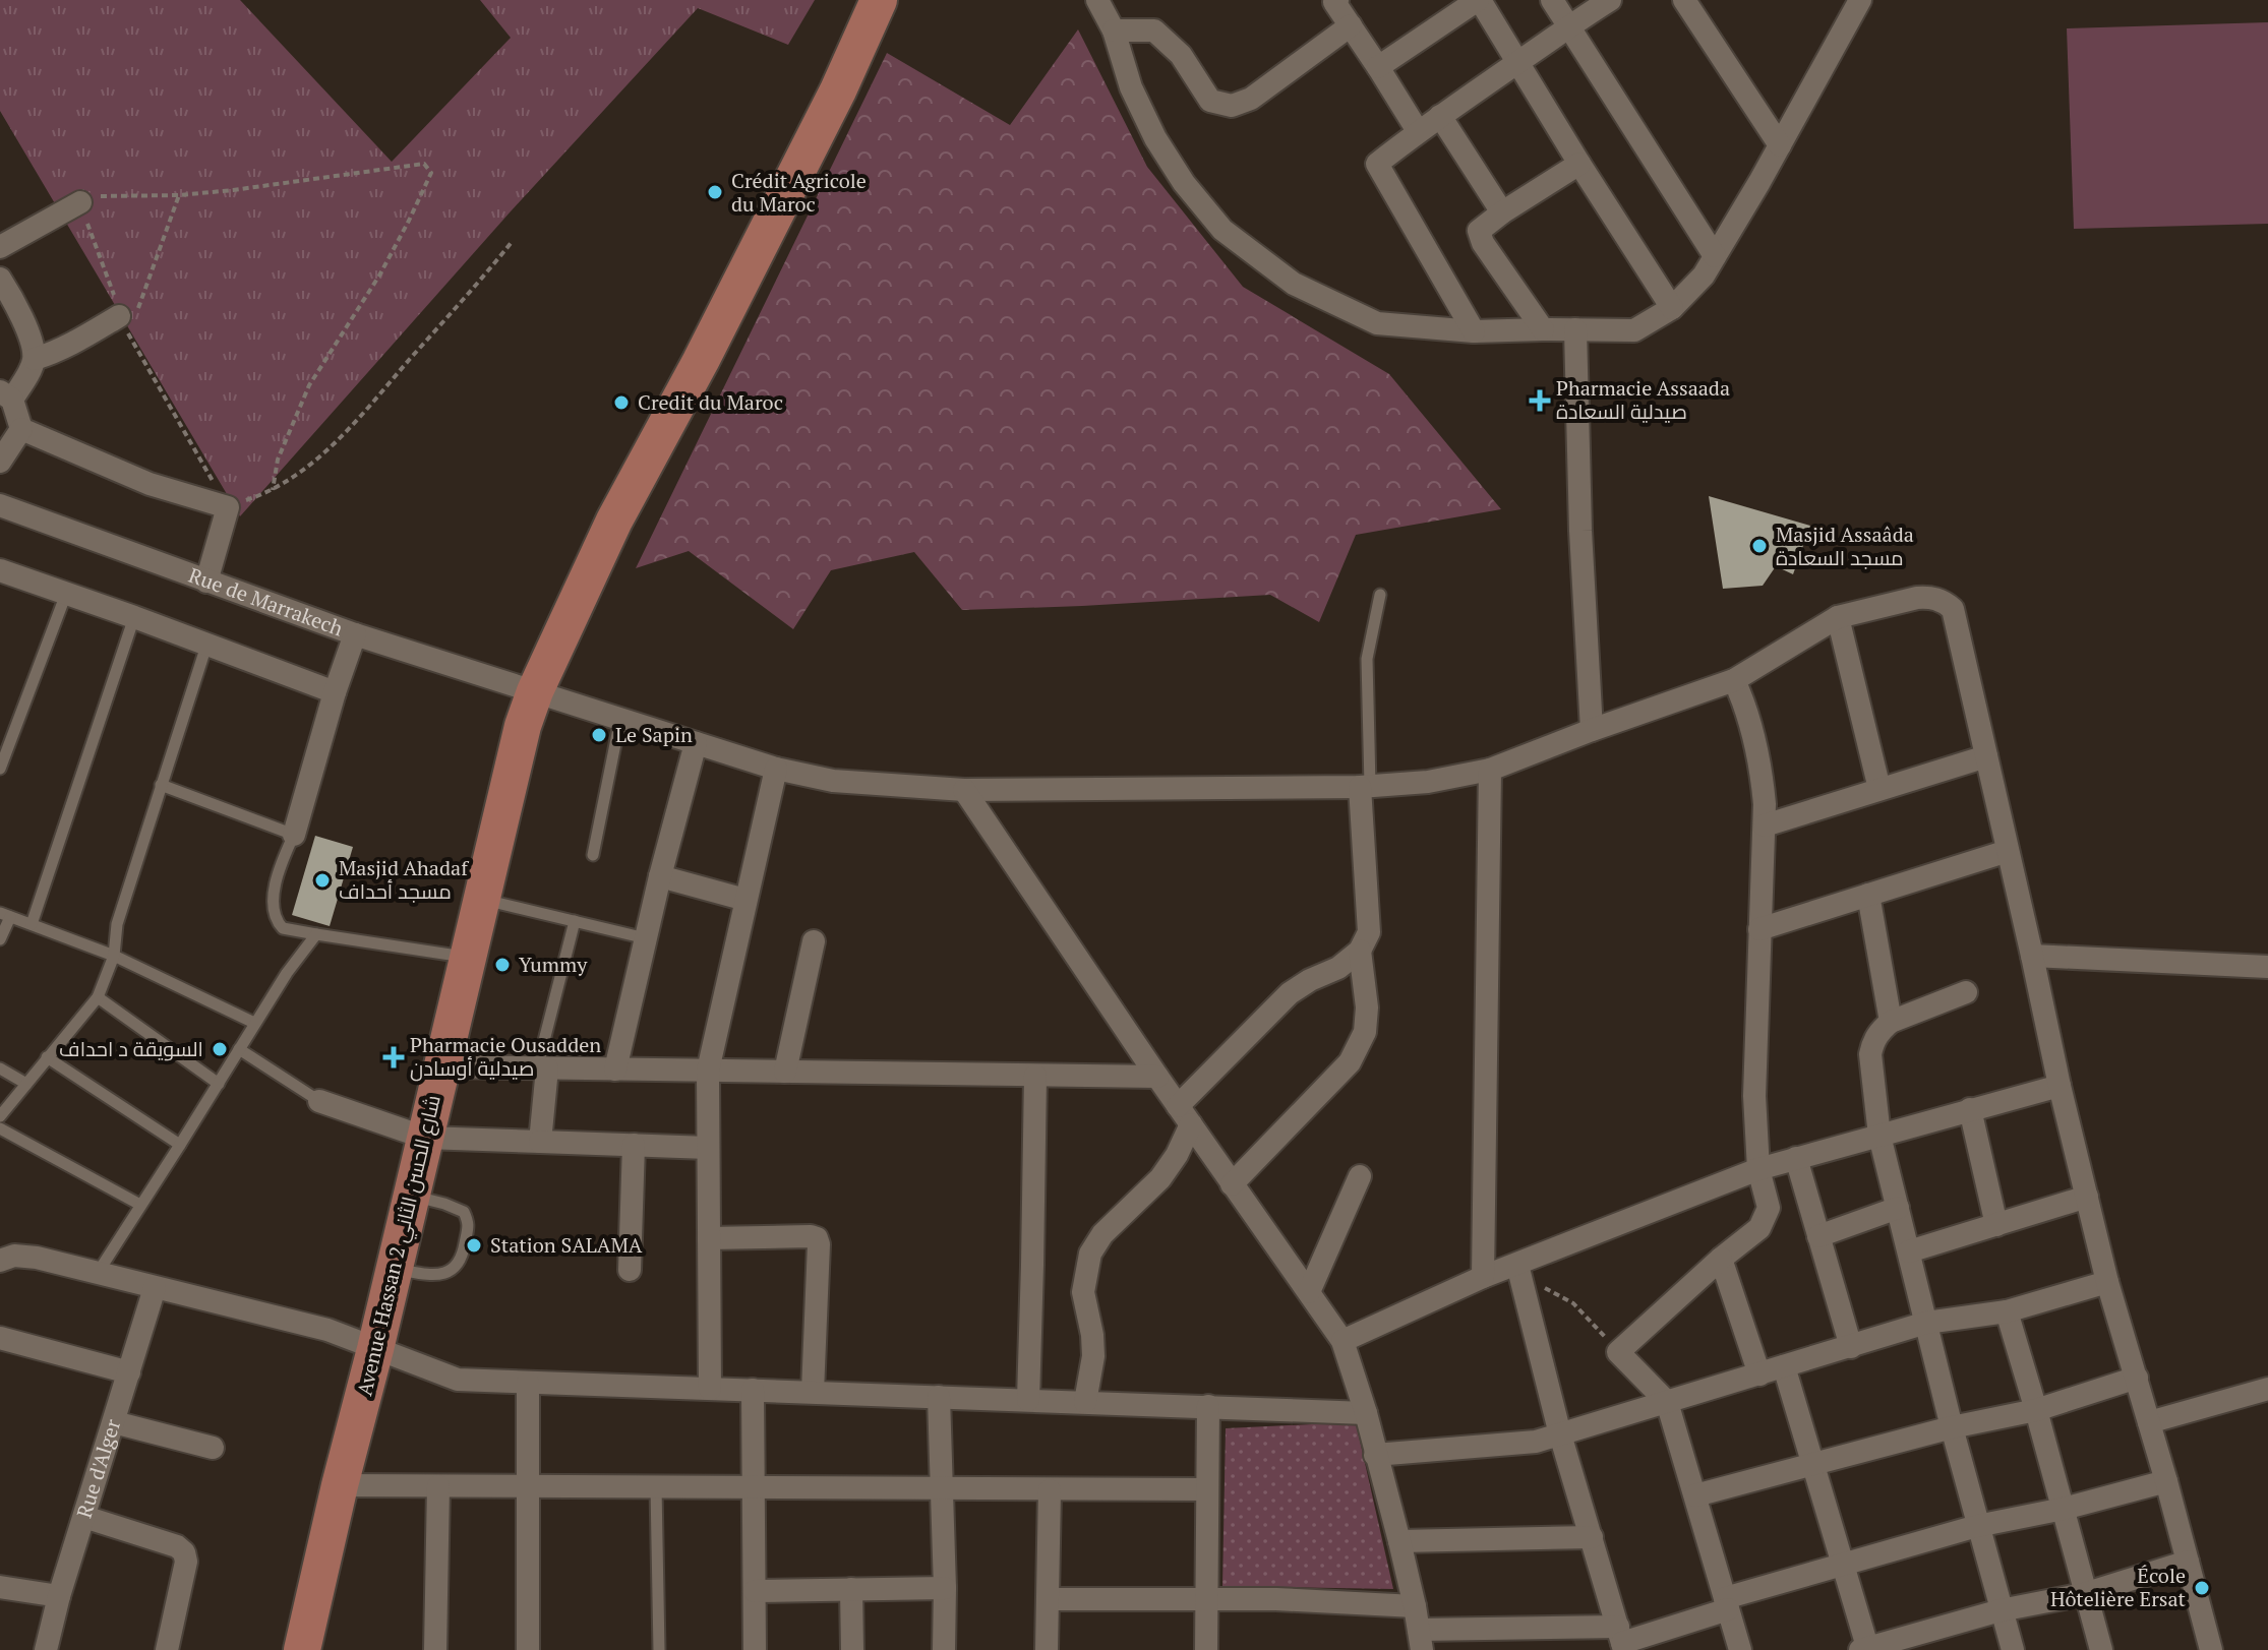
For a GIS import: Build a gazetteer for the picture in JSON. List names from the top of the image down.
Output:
{
  "streets": {
    "main road": ["Avenue Hassan 2 شارع الحسن الثاني"],
    "street": ["Rue de Marrakech", "Rue d'Alger"]
  },
  "crossings": [
    ["Rue de Marrakech", "Avenue Hassan 2 شارع الحسن الثاني"]
  ],
  "places": {
    "other": [
      "Crédit Agricole du Maroc",
      "Credit du Maroc",
      "Masjid Assaâda مسجد السعادة",
      "Le Sapin",
      "Masjid Ahadaf مسجد أحداف",
      "Yummy",
      "السويقة د احداف",
      "Station SALAMA",
      "École Hôtelière Ersat"
    ],
    "health": ["Pharmacie Assaada صيدلية السعادة", "Pharmacie Ousadden صيدلية أوسادن"]
  }
}
